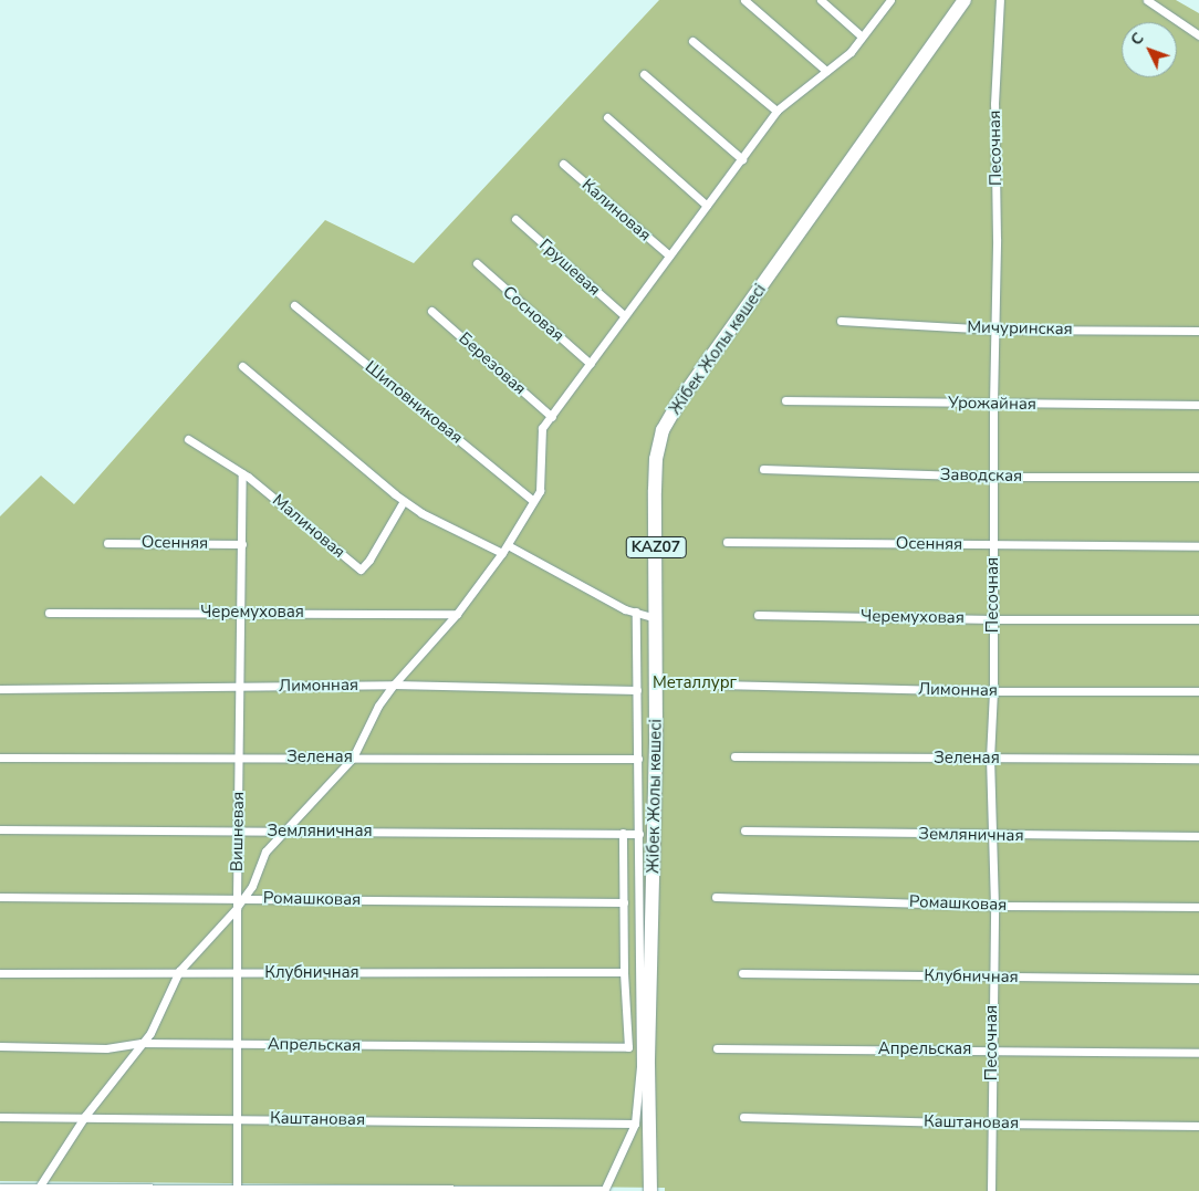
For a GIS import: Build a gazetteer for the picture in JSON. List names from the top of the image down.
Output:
{
  "streets": {
    "highway": ["Жібек Жолы көшесі", "KAZ07"],
    "street": [
      "Песочная",
      "Калиновая",
      "Грушевая",
      "Сосновая",
      "Мичуринская",
      "Березовая",
      "Шиповниковая",
      "Урожайная",
      "Заводская",
      "Малиновая",
      "Осенняя",
      "Черемуховая",
      "Лимонная",
      "Зеленая",
      "Вишневая",
      "Земляничная",
      "Ромашковая",
      "Клубничная",
      "Апрельская",
      "Каштановая"
    ]
  },
  "crossings": [
    ["Песочная", "Мичуринская"],
    ["Песочная", "Урожайная"],
    ["Песочная", "Заводская"],
    ["Песочная", "Осенняя"],
    ["Песочная", "Черемуховая"],
    ["Песочная", "Лимонная"],
    ["Песочная", "Зеленая"],
    ["Песочная", "Земляничная"],
    ["Песочная", "Ромашковая"],
    ["Песочная", "Клубничная"],
    ["Песочная", "Апрельская"],
    ["Песочная", "Каштановая"],
    ["Малиновая", "Вишневая"],
    ["Осенняя", "Вишневая"],
    ["Черемуховая", "Вишневая"],
    ["Лимонная", "Вишневая"],
    ["Зеленая", "Вишневая"],
    ["Вишневая", "Земляничная"],
    ["Вишневая", "Ромашковая"],
    ["Вишневая", "Клубничная"],
    ["Вишневая", "Апрельская"],
    ["Вишневая", "Каштановая"],
    ["Клубничная", "Апрельская"]
  ],
  "parks": ["Металлург"],
  "north": "top left"
}
